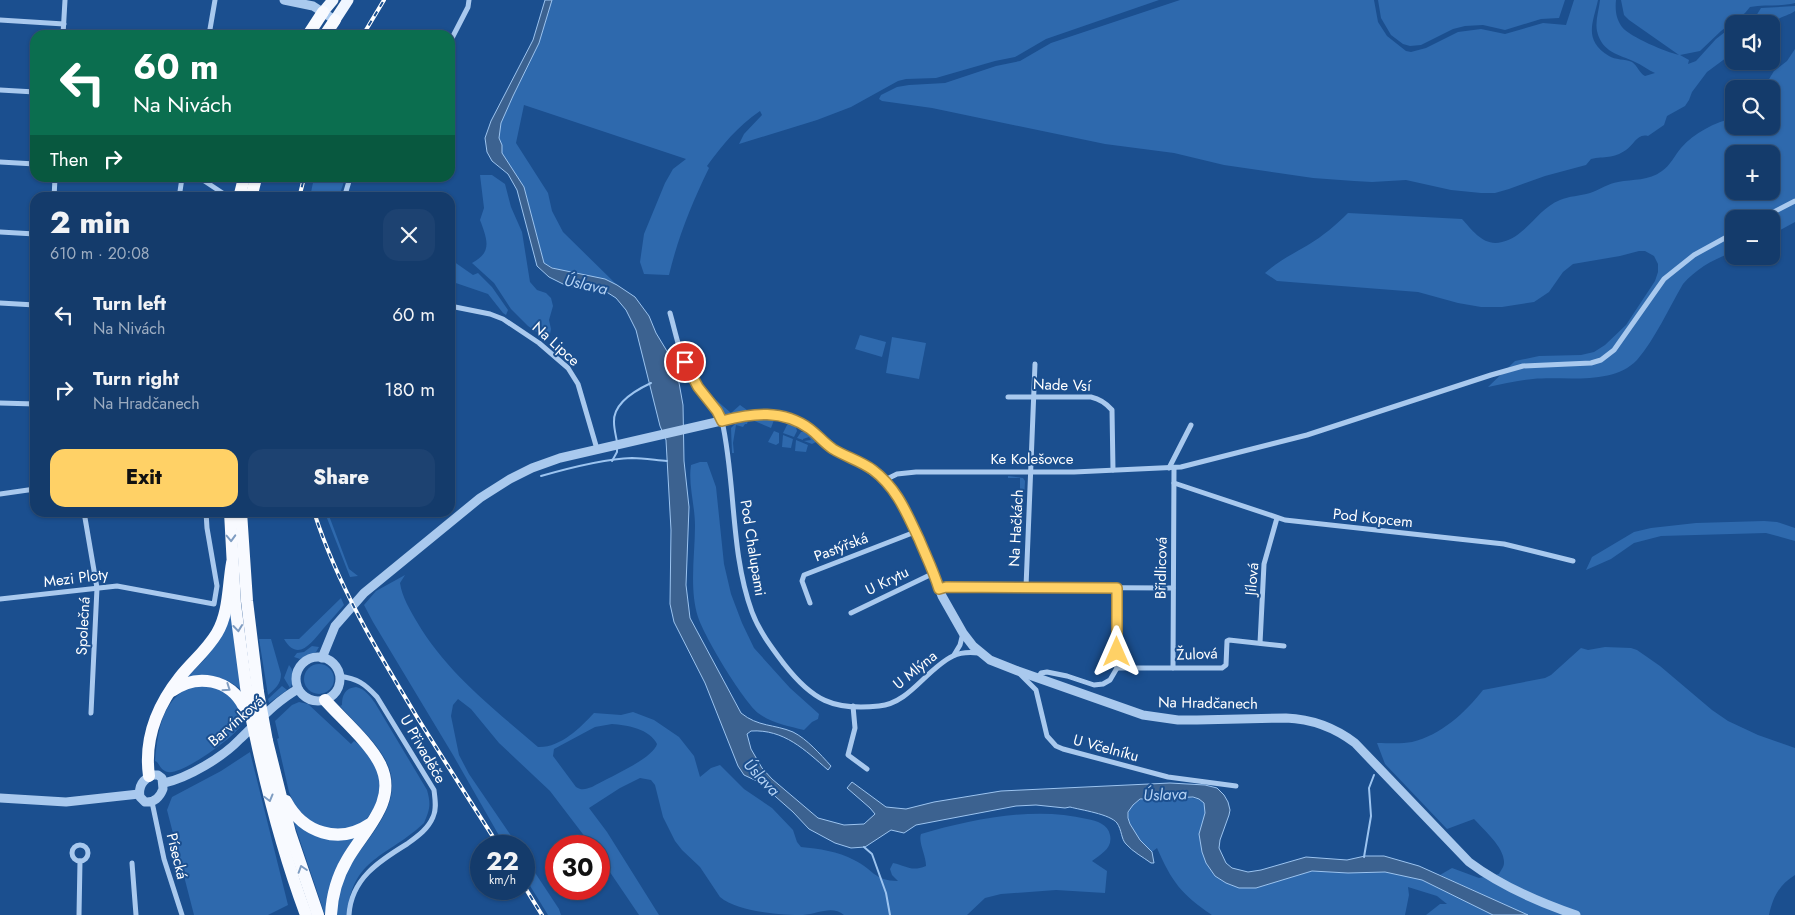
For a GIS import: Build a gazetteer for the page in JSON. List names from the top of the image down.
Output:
{
  "streets": {
    "street": [
      "Na Lipce",
      "Nade Vsí",
      "Ke Kolešovce",
      "Pod Kopcem",
      "Na Hačkách",
      "Pastýřská",
      "Pod Chalupami",
      "Břidlicová",
      "Mezi Ploty",
      "Jílová",
      "U Krytu",
      "Společná",
      "Žulová",
      "U Mlýna",
      "Na Hradčanech",
      "Barvínková",
      "U Včelníku",
      "U Přivaděče",
      "Písecká"
    ]
  },
  "crossings": [
    ["Na Lipce", "Na Hradčanech"],
    ["Nade Vsí", "Ke Kolešovce"],
    ["Nade Vsí", "Na Hačkách"],
    ["Ke Kolešovce", "Na Hačkách"],
    ["Ke Kolešovce", "Břidlicová"],
    ["Ke Kolešovce", "Na Hradčanech"],
    ["Pod Kopcem", "Břidlicová"],
    ["Pod Kopcem", "Jílová"],
    ["Pastýřská", "Na Hradčanech"],
    ["Pod Chalupami", "U Mlýna"],
    ["Pod Chalupami", "Na Hradčanech"],
    ["Břidlicová", "Žulová"],
    ["Mezi Ploty", "Společná"],
    ["Jílová", "Žulová"],
    ["U Krytu", "Na Hradčanech"],
    ["U Mlýna", "Na Hradčanech"],
    ["Na Hradčanech", "Barvínková"],
    ["Na Hradčanech", "U Včelníku"],
    ["Na Hradčanech", "U Přivaděče"],
    ["Barvínková", "U Přivaděče"],
    ["Barvínková", "Písecká"]
  ],
  "water": ["Úslava"],
  "page": {
    "map_buttons": ["+", "−"],
    "turn": ["60 m", "Na Nivách"],
    "then": "Then",
    "heading": ["2 min", "610 m · 20:08"],
    "list": [
      {
        "name": "Turn left",
        "note": "Na Nivách",
        "value": "60 m"
      },
      {
        "name": "Turn right",
        "note": "Na Hradčanech",
        "value": "180 m"
      }
    ],
    "buttons": ["Exit", "Share"],
    "speed": "22 km/h",
    "limit": "30"
  }
}
